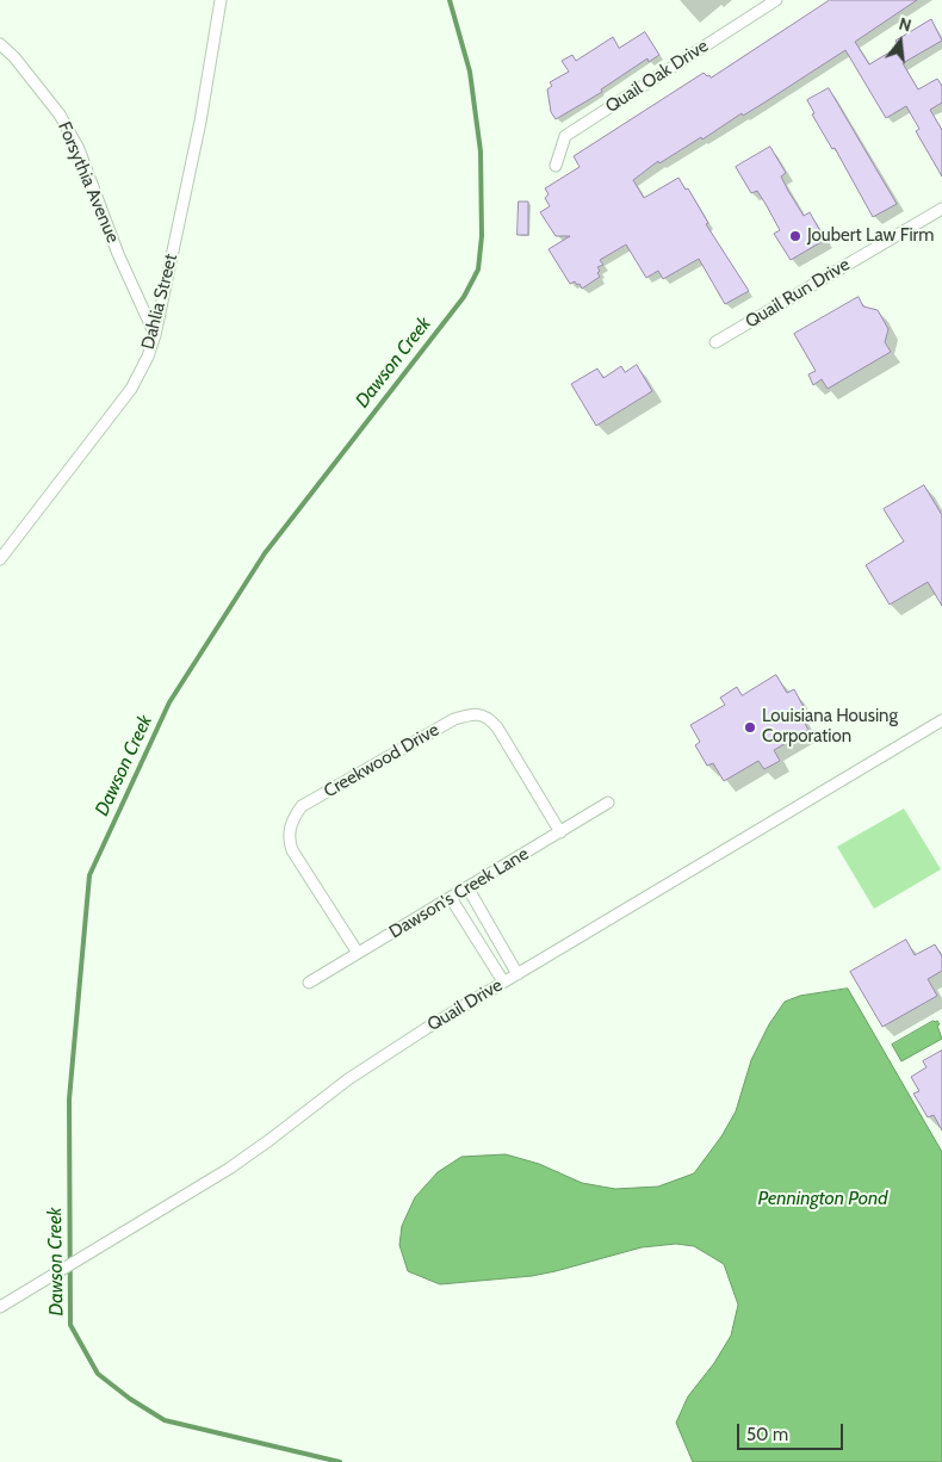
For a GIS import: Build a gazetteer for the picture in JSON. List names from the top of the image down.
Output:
{
  "streets": {
    "street": [
      "Quail Oak Drive",
      "Forsythia Avenue",
      "Quail Run Drive",
      "Dahlia Street",
      "Creekwood Drive",
      "Dawson's Creek Lane",
      "Quail Drive"
    ]
  },
  "crossings": [
    ["Forsythia Avenue", "Dahlia Street"],
    ["Creekwood Drive", "Dawson's Creek Lane"]
  ],
  "water": ["Dawson Creek", "Pennington Pond"],
  "places": ["Joubert Law Firm", "Louisiana Housing Corporation"],
  "scale_bar": "50 m",
  "north": "top"
}
